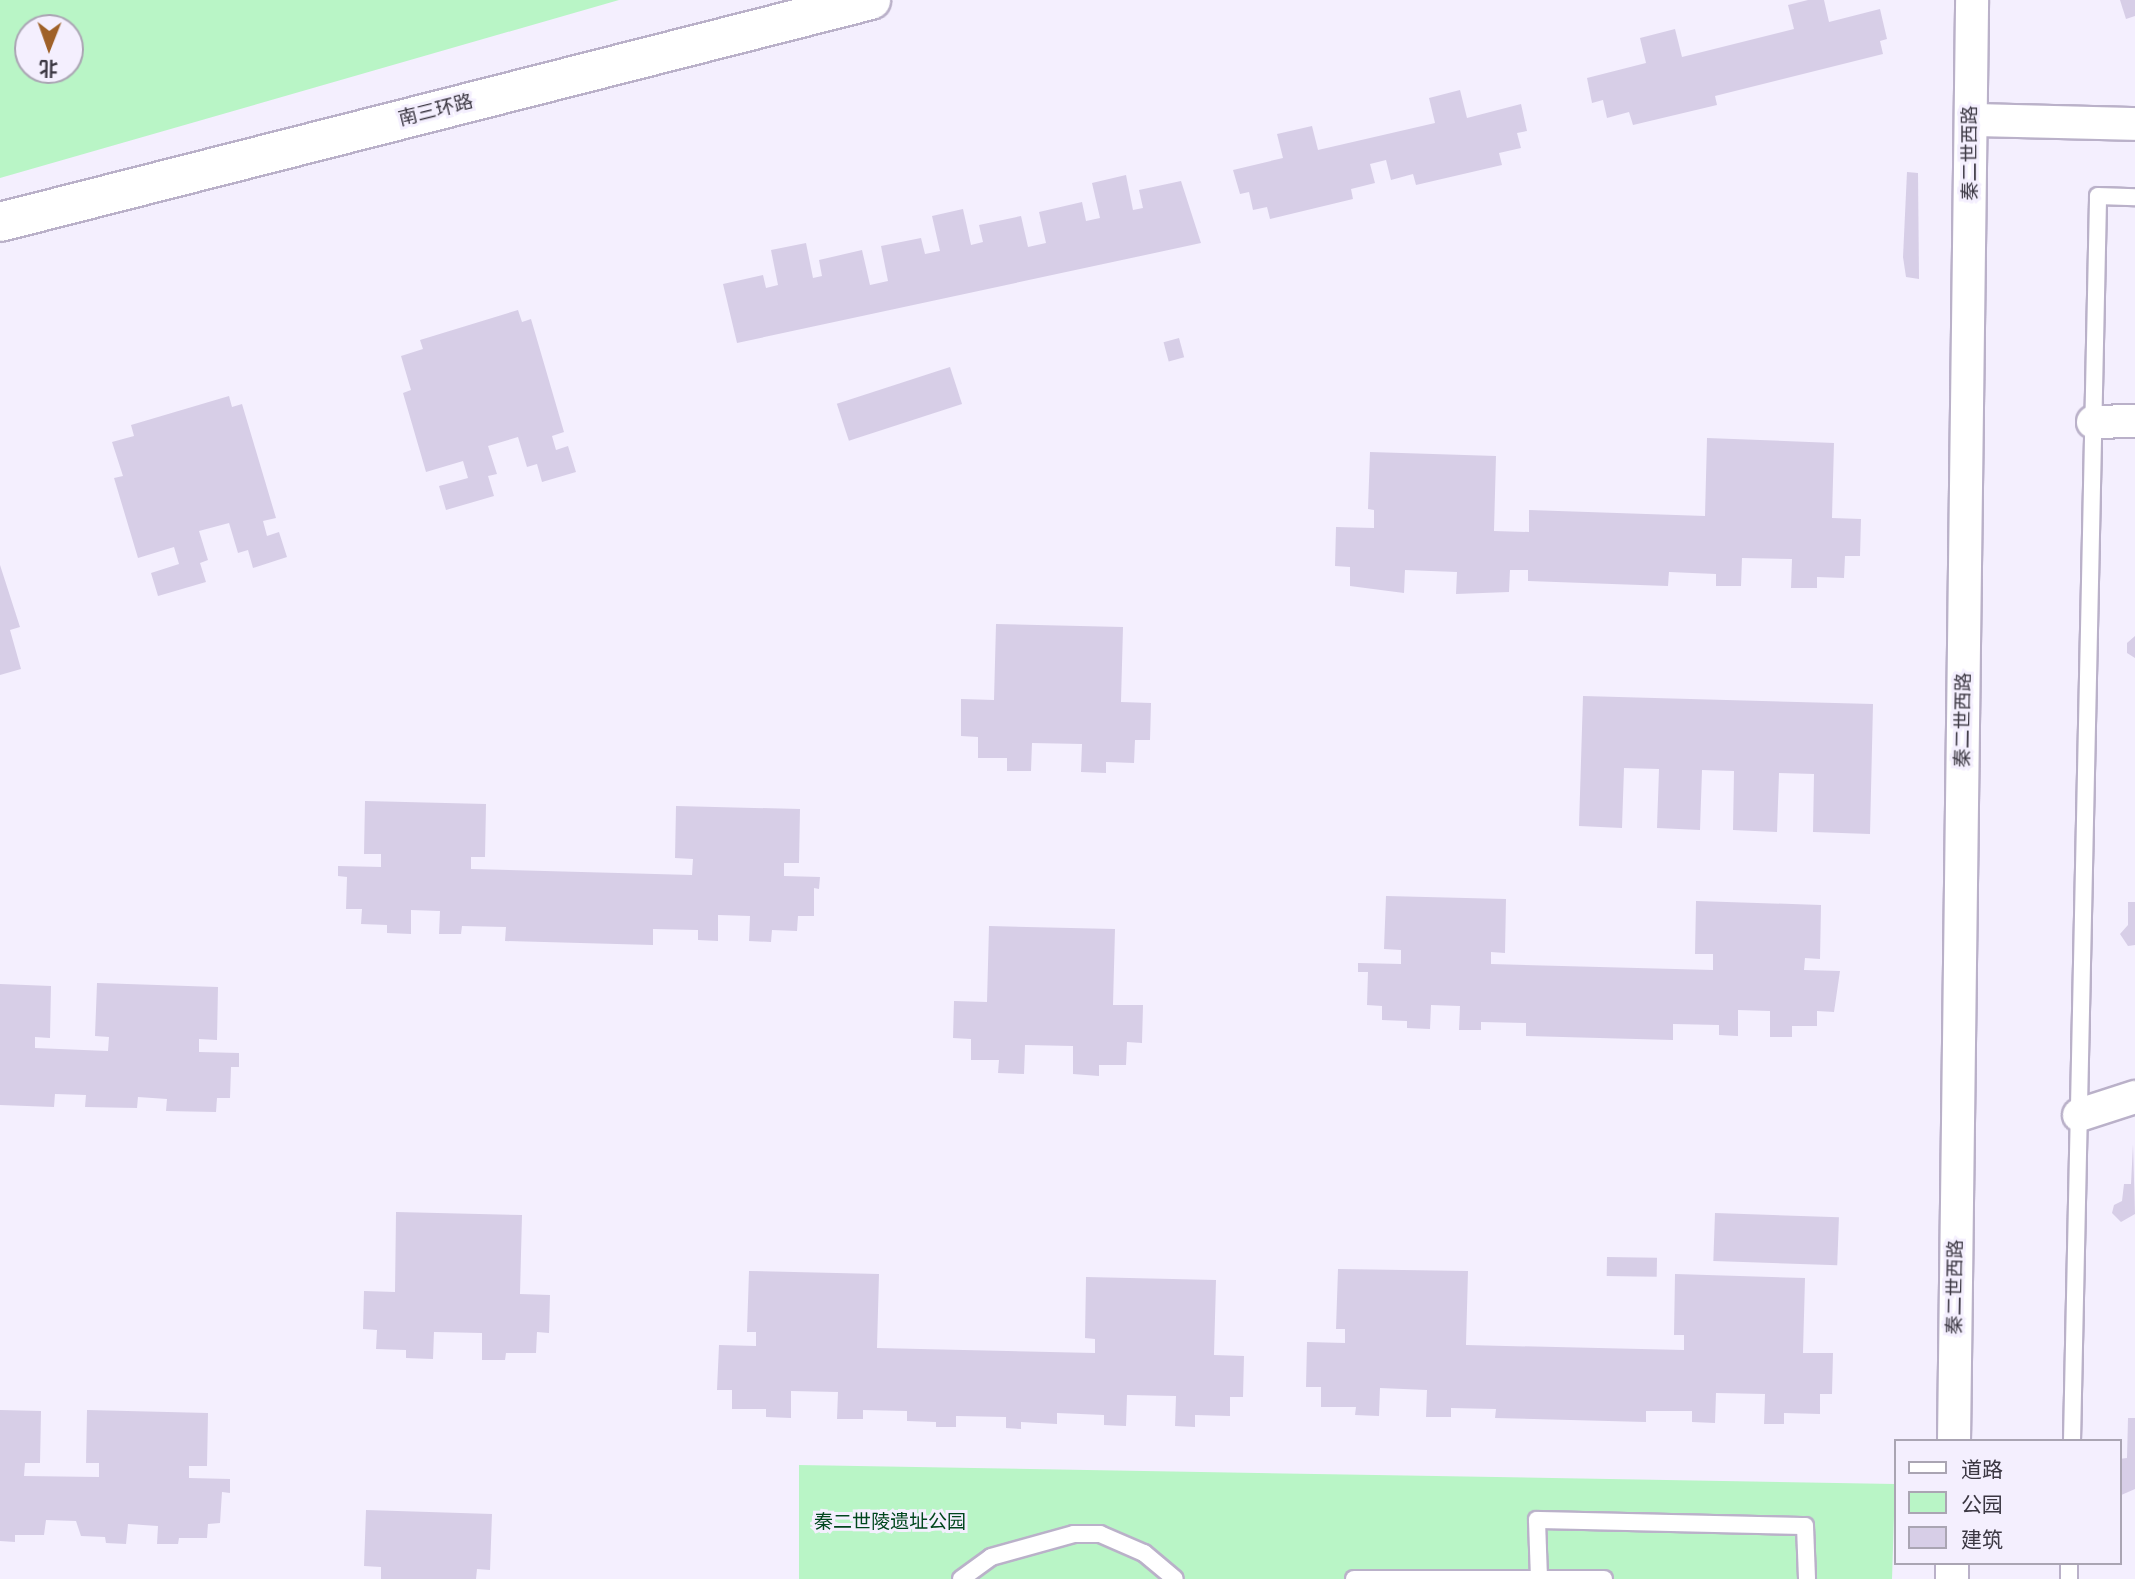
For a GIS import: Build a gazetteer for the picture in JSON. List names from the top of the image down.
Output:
{
  "streets": {
    "highway": ["南三环路"],
    "street": ["秦二世西路"]
  },
  "parks": ["秦二世陵遗址公园"],
  "legend": ["道路", "公园", "建筑"],
  "north": "bottom"
}
